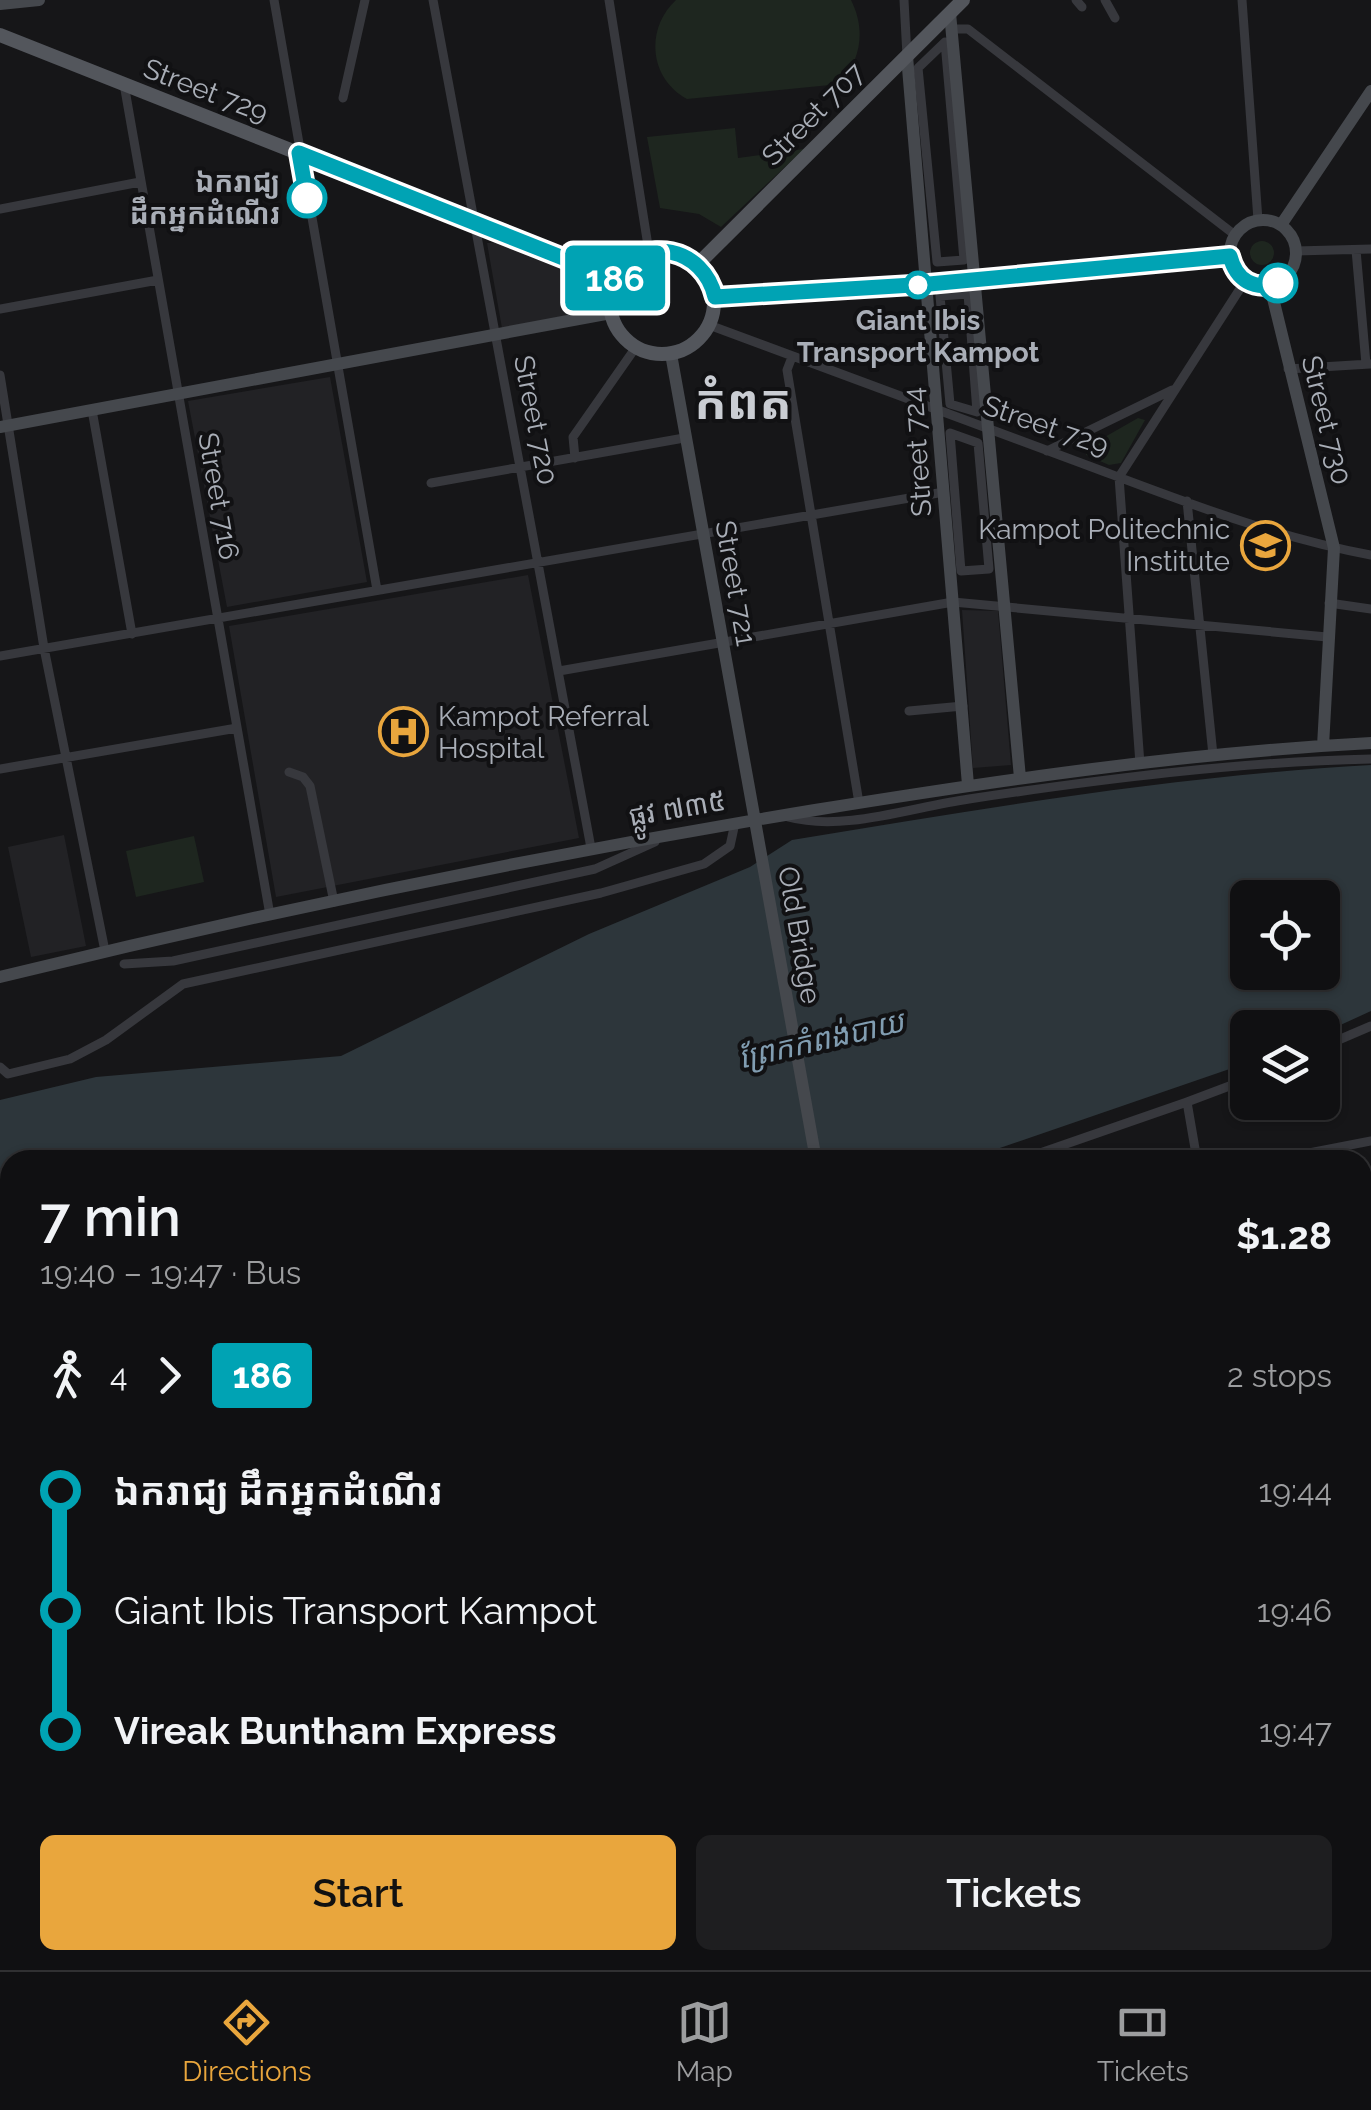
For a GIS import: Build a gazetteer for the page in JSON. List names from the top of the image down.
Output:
{
  "streets": {
    "main road": ["Street 729", "Street 707"],
    "street": [
      "Street 720",
      "Street 730",
      "Street 724",
      "Street 716",
      "Street 721",
      "ផ្លូវ ៧៣៥",
      "Old Bridge"
    ]
  },
  "crossings": [
    ["Street 729", "Street 707"],
    ["Street 729", "Street 720"],
    ["Street 729", "Street 730"],
    ["Street 729", "Street 724"],
    ["Street 729", "Street 716"],
    ["Street 729", "Street 721"],
    ["Street 707", "Street 724"],
    ["Street 707", "Street 721"],
    ["Street 720", "ផ្លូវ ៧៣៥"],
    ["Street 730", "ផ្លូវ ៧៣៥"],
    ["Street 724", "ផ្លូវ ៧៣៥"],
    ["Street 716", "ផ្លូវ ៧៣៥"],
    ["Street 721", "ផ្លូវ ៧៣៥"],
    ["Street 721", "Old Bridge"]
  ],
  "districts": ["កំពត"],
  "water": ["ព្រែកកំពង់បាយ"],
  "places": {
    "other": ["ឯករាជ្យ ដឹកអ្នកដំណើរ", "Giant Ibis Transport Kampot"],
    "school or university": ["Kampot Politechnic Institute"],
    "hospital": ["Kampot Referral Hospital"]
  },
  "lines": ["bus line 186"],
  "page": {
    "on_map": "186",
    "heading": ["7 min", "19:40 – 19:47 · Bus", "$1.28"],
    "legs": ["4", "186", "2 stops"],
    "list": [
      {
        "name": "ឯករាជ្យ ដឹកអ្នកដំណើរ",
        "value": "19:44"
      },
      {
        "name": "Giant Ibis Transport Kampot",
        "value": "19:46"
      },
      {
        "name": "Vireak Buntham Express",
        "value": "19:47"
      }
    ],
    "buttons": ["Start", "Tickets"],
    "tabs": ["Directions", "Map", "Tickets"]
  }
}
